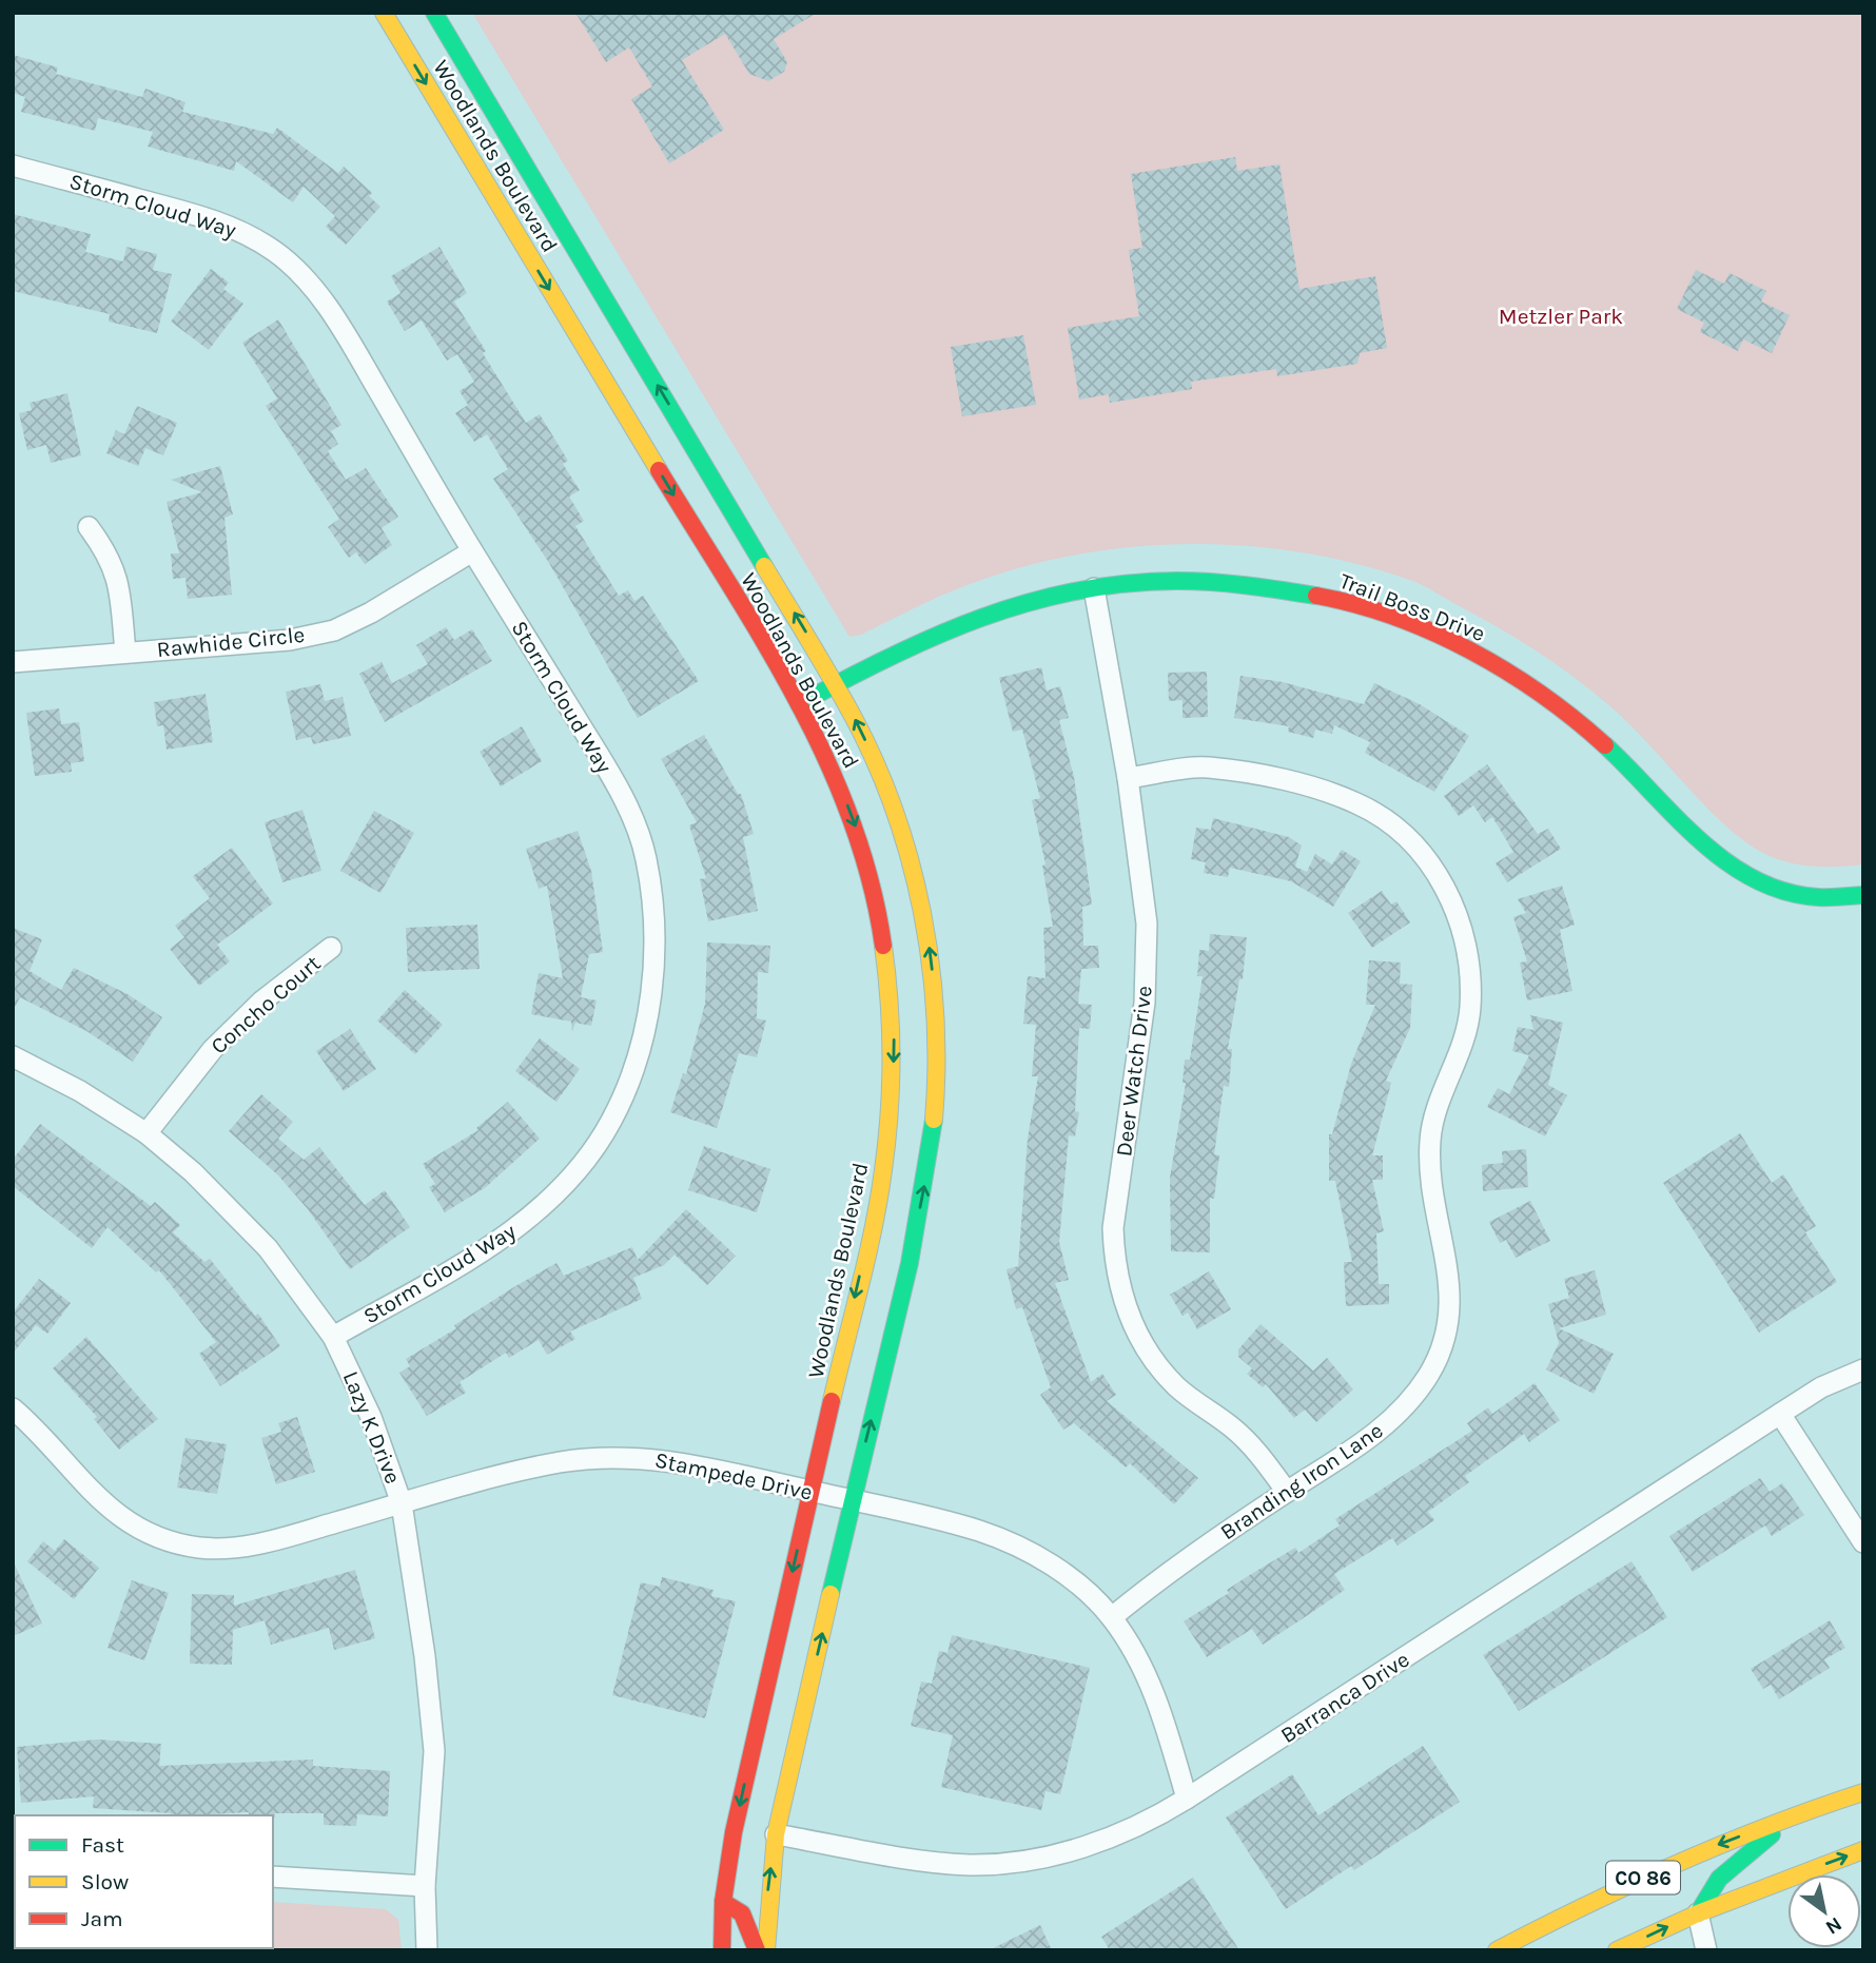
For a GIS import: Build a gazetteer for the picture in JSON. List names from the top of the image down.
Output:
{
  "streets": {
    "main road": ["Woodlands Boulevard", "Trail Boss Drive", "CO 86"],
    "street": [
      "Storm Cloud Way",
      "Rawhide Circle",
      "Concho Court",
      "Deer Watch Drive",
      "Lazy K Drive",
      "Stampede Drive",
      "Branding Iron Lane",
      "Barranca Drive"
    ]
  },
  "crossings": [
    ["Woodlands Boulevard", "Trail Boss Drive"],
    ["Woodlands Boulevard", "Stampede Drive"],
    ["Woodlands Boulevard", "Barranca Drive"],
    ["Storm Cloud Way", "Rawhide Circle"],
    ["Storm Cloud Way", "Lazy K Drive"],
    ["Trail Boss Drive", "Deer Watch Drive"],
    ["Concho Court", "Lazy K Drive"],
    ["Deer Watch Drive", "Branding Iron Lane"],
    ["Lazy K Drive", "Stampede Drive"],
    ["Stampede Drive", "Branding Iron Lane"],
    ["Stampede Drive", "Barranca Drive"]
  ],
  "parks": ["Metzler Park"],
  "legend": ["Fast", "Slow", "Jam"],
  "north": "bottom right"
}
